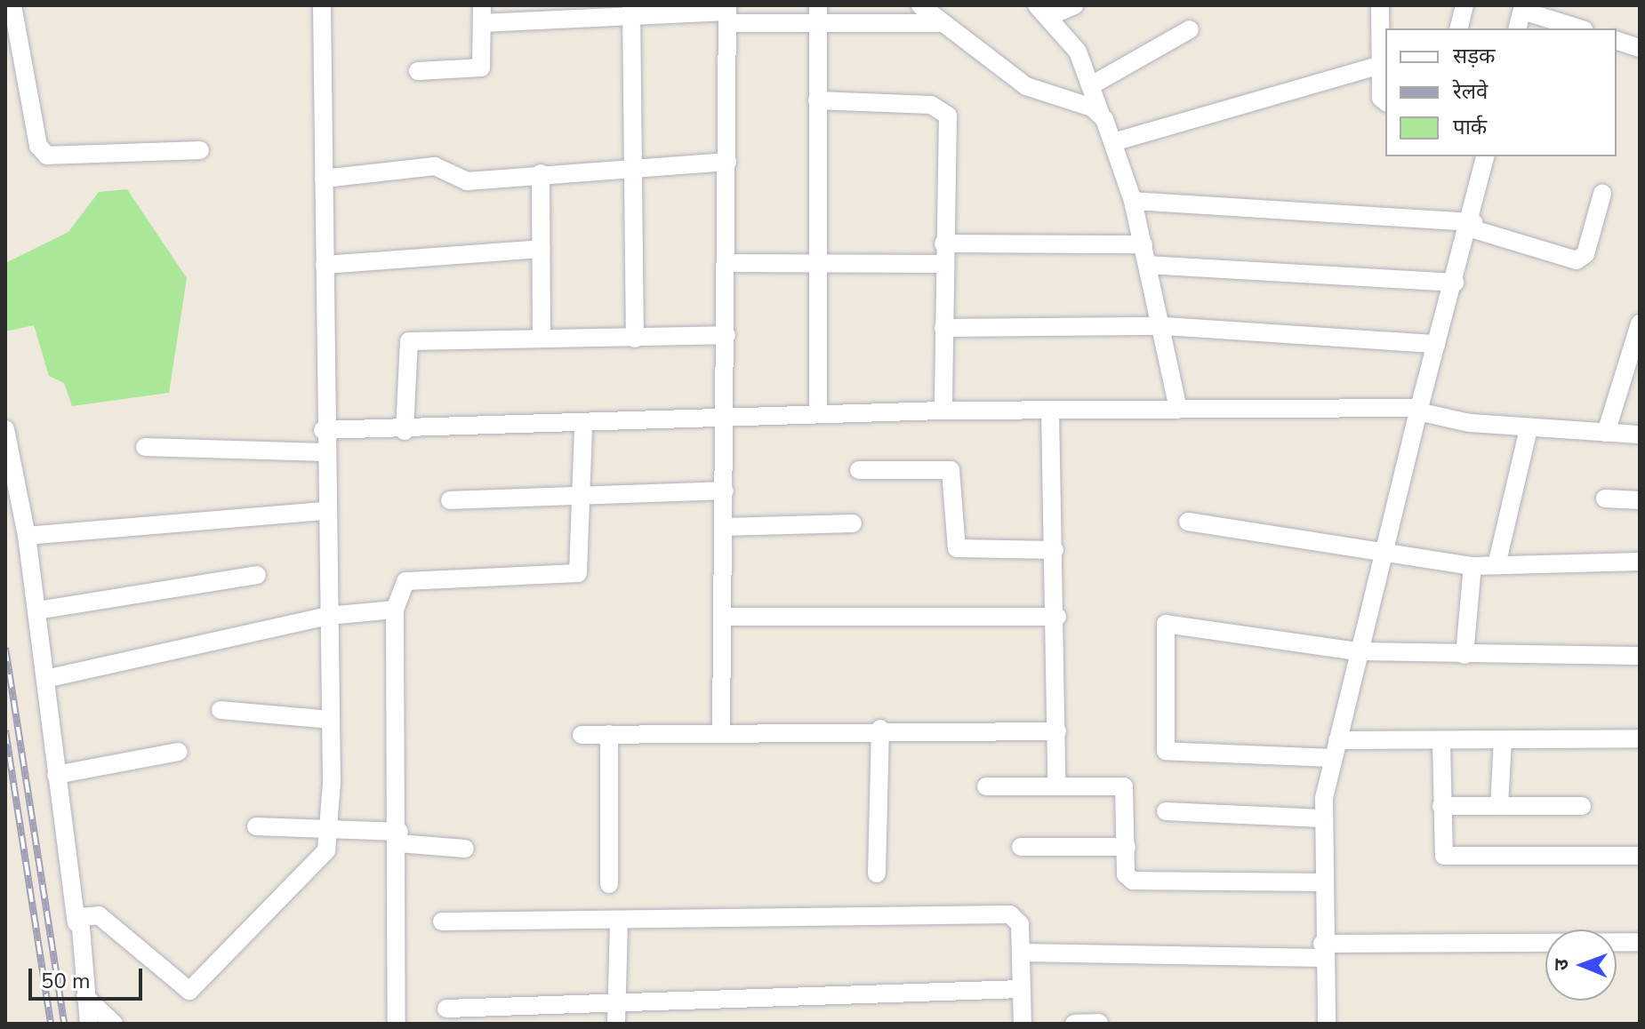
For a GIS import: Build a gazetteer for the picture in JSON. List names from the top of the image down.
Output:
{
  "legend": ["सड़क", "रेलवे", "पार्क"],
  "scale_bar": "50 m",
  "north": "left"
}
